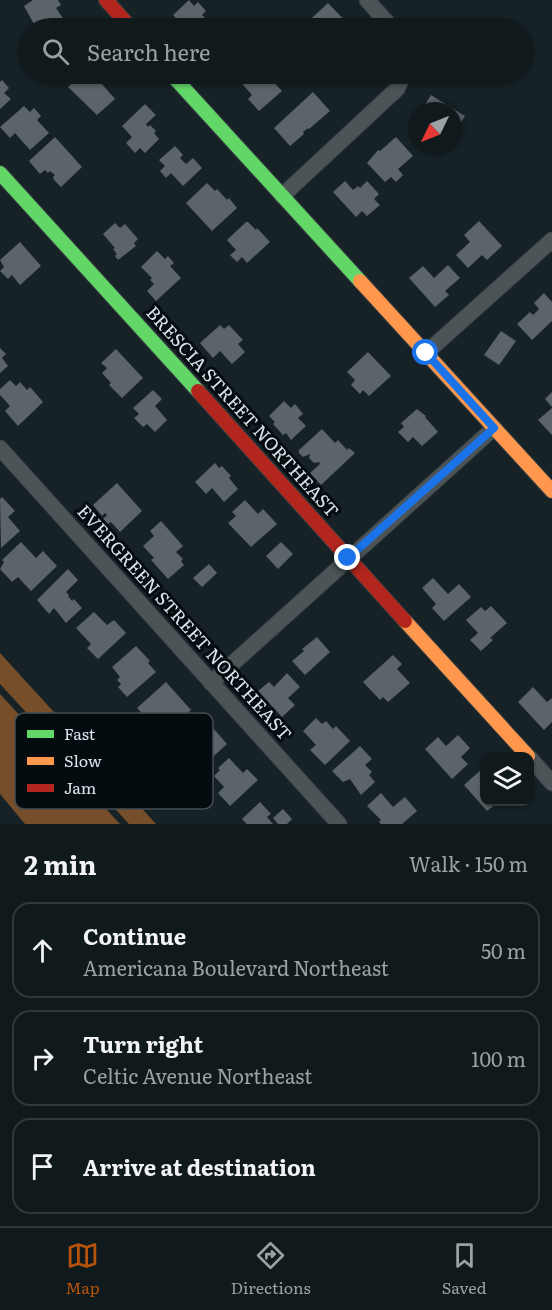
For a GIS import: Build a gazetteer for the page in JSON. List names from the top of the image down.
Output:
{
  "streets": {
    "street": ["BRESCIA STREET NORTHEAST", "EVERGREEN STREET NORTHEAST"]
  },
  "legend": ["Fast", "Slow", "Jam"],
  "north": "bottom left",
  "page": {
    "search": "Search here",
    "heading": ["2 min", "Walk · 150 m"],
    "list": [
      ["Continue", "Americana Boulevard Northeast", "50 m"],
      ["Turn right", "Celtic Avenue Northeast", "100 m"],
      "Arrive at destination"
    ],
    "nav": ["Map", "Directions", "Saved"]
  }
}
